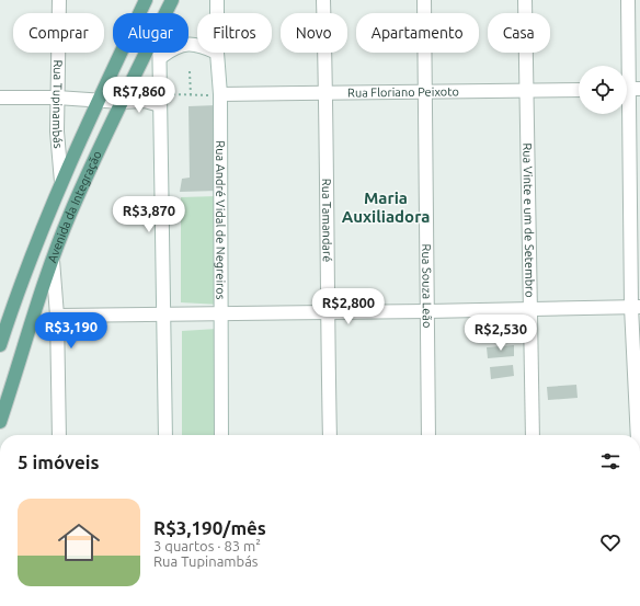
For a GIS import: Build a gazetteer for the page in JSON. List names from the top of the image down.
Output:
{
  "streets": {
    "main road": ["Avenida da Integração"],
    "street": [
      "Rua Floriano Peixoto",
      "Rua Tupinambás",
      "Rua André Vidal de Negreiros",
      "Rua Tamandaré",
      "Rua Vinte e um de Setembro",
      "Rua Souza Leão"
    ]
  },
  "crossings": [
    ["Rua Floriano Peixoto", "Rua André Vidal de Negreiros"],
    ["Rua Floriano Peixoto", "Rua Tamandaré"],
    ["Rua Floriano Peixoto", "Rua Vinte e um de Setembro"],
    ["Rua Floriano Peixoto", "Rua Souza Leão"],
    ["Rua Tupinambás", "Avenida da Integração"]
  ],
  "districts": ["Maria Auxiliadora"],
  "page": {
    "chip": [
      "Comprar",
      "Alugar",
      "Filtros",
      "Novo",
      "Apartamento",
      "Casa"
    ],
    "price": [
      "R$7,860",
      "R$3,870",
      "R$2,800",
      "R$3,190",
      "R$2,530"
    ],
    "heading": "5 imóveis",
    "list": [
      {
        "name": "R$3,190/mês",
        "note": "3 quartos · 83 m² · Rua Tupinambás"
      }
    ]
  }
}
